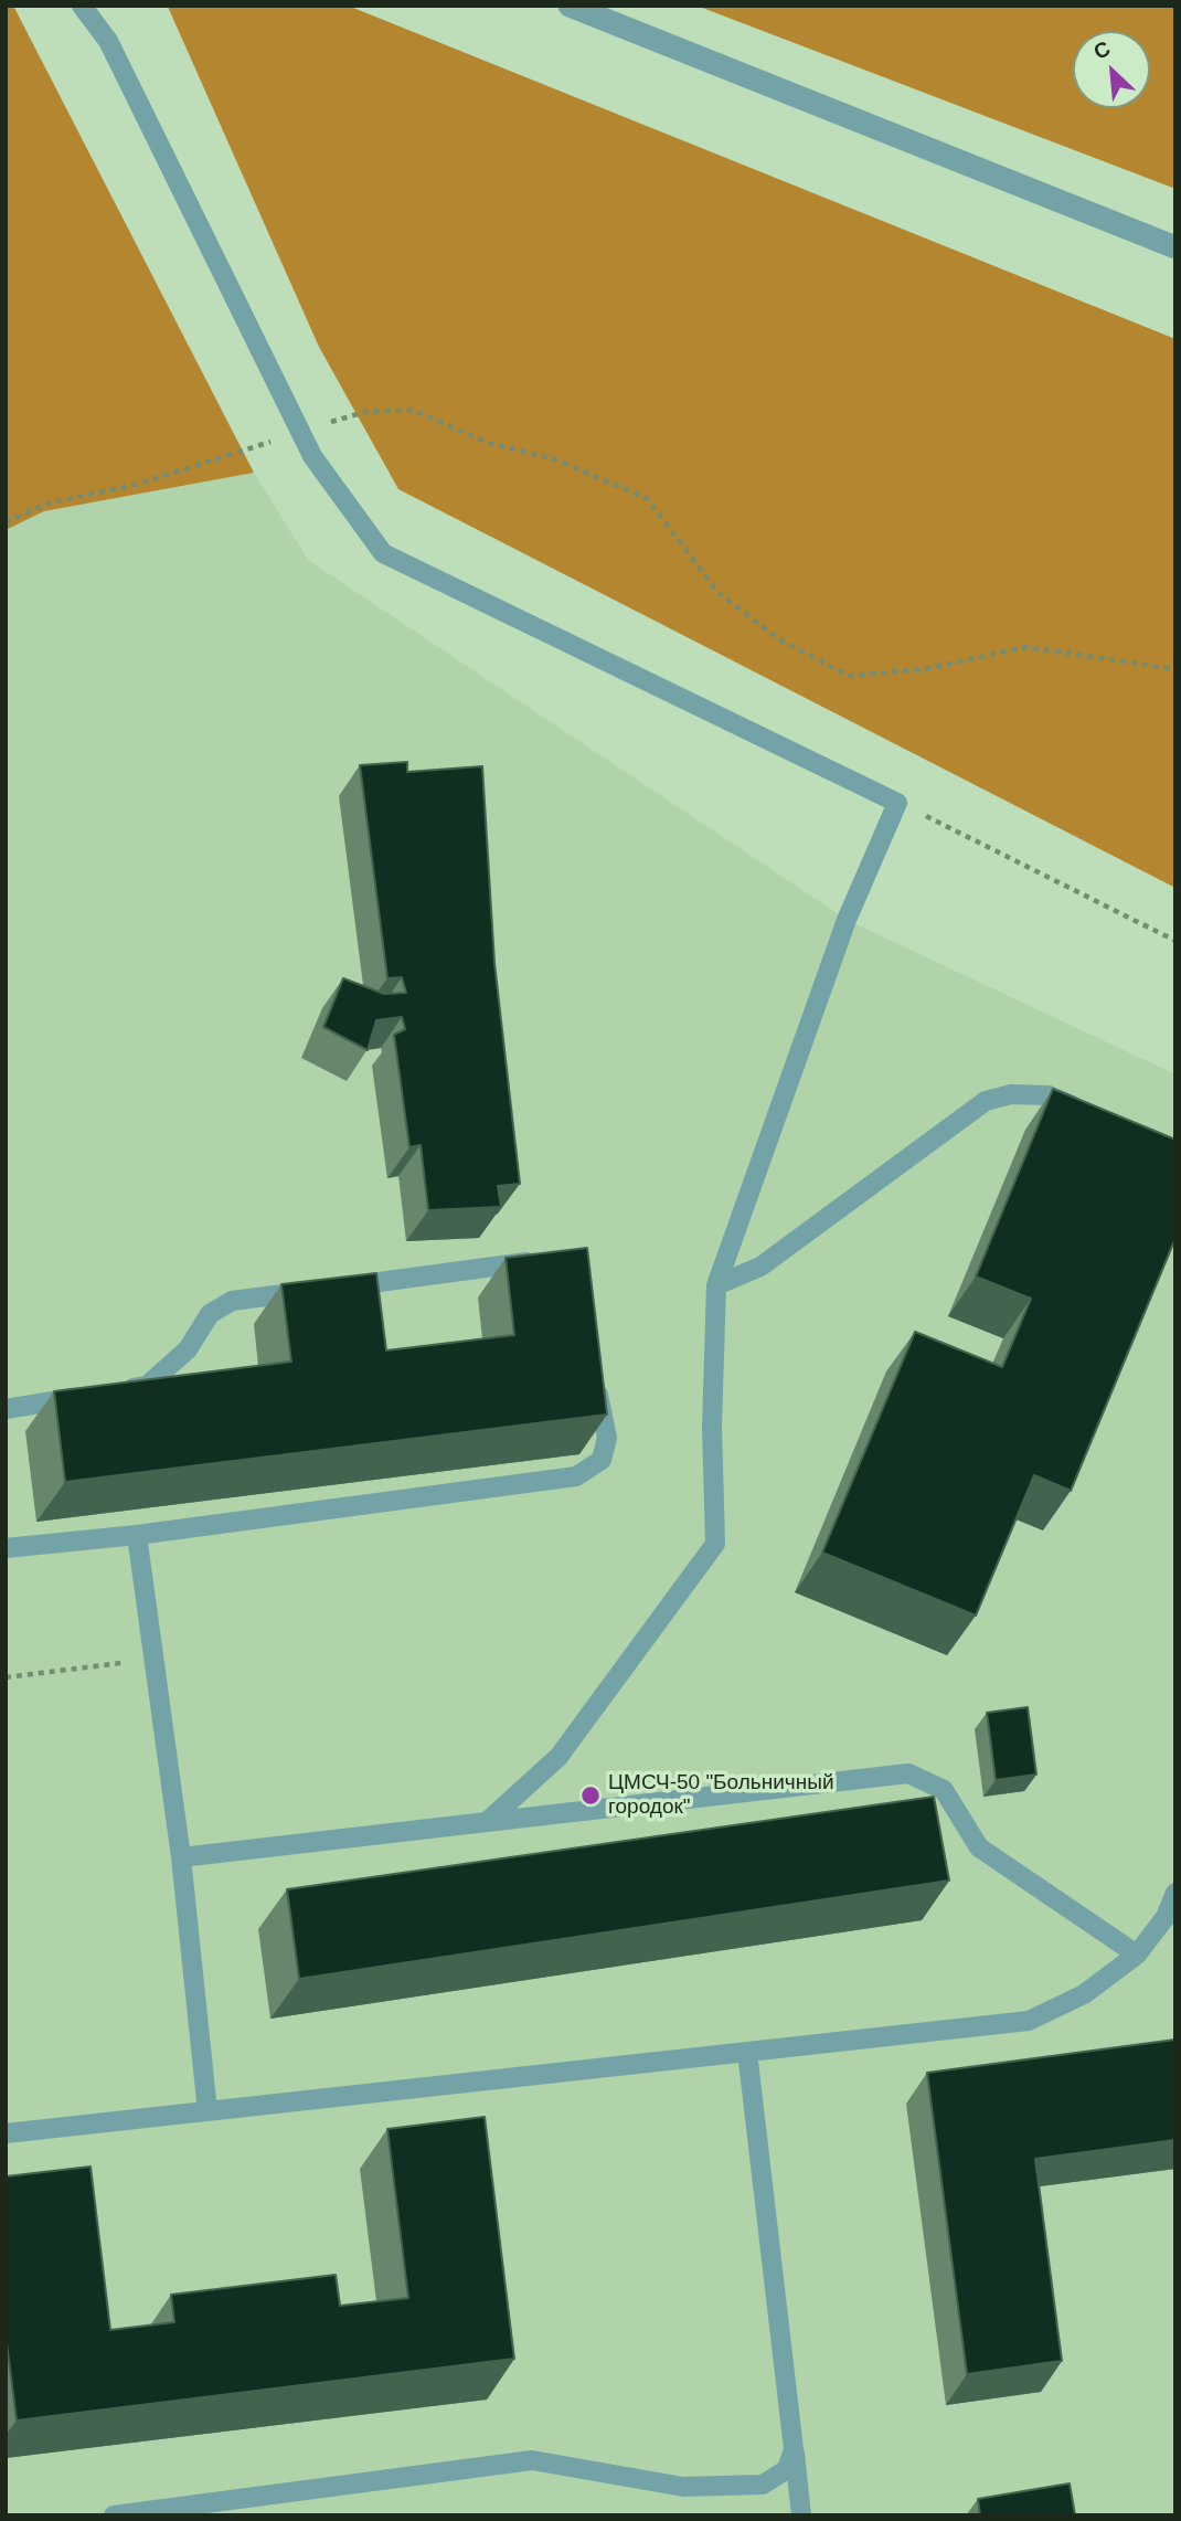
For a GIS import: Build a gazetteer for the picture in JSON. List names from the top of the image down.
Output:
{
  "places": ["ЦМСЧ-50 \"Больничный городок\""],
  "north": "top left"
}
